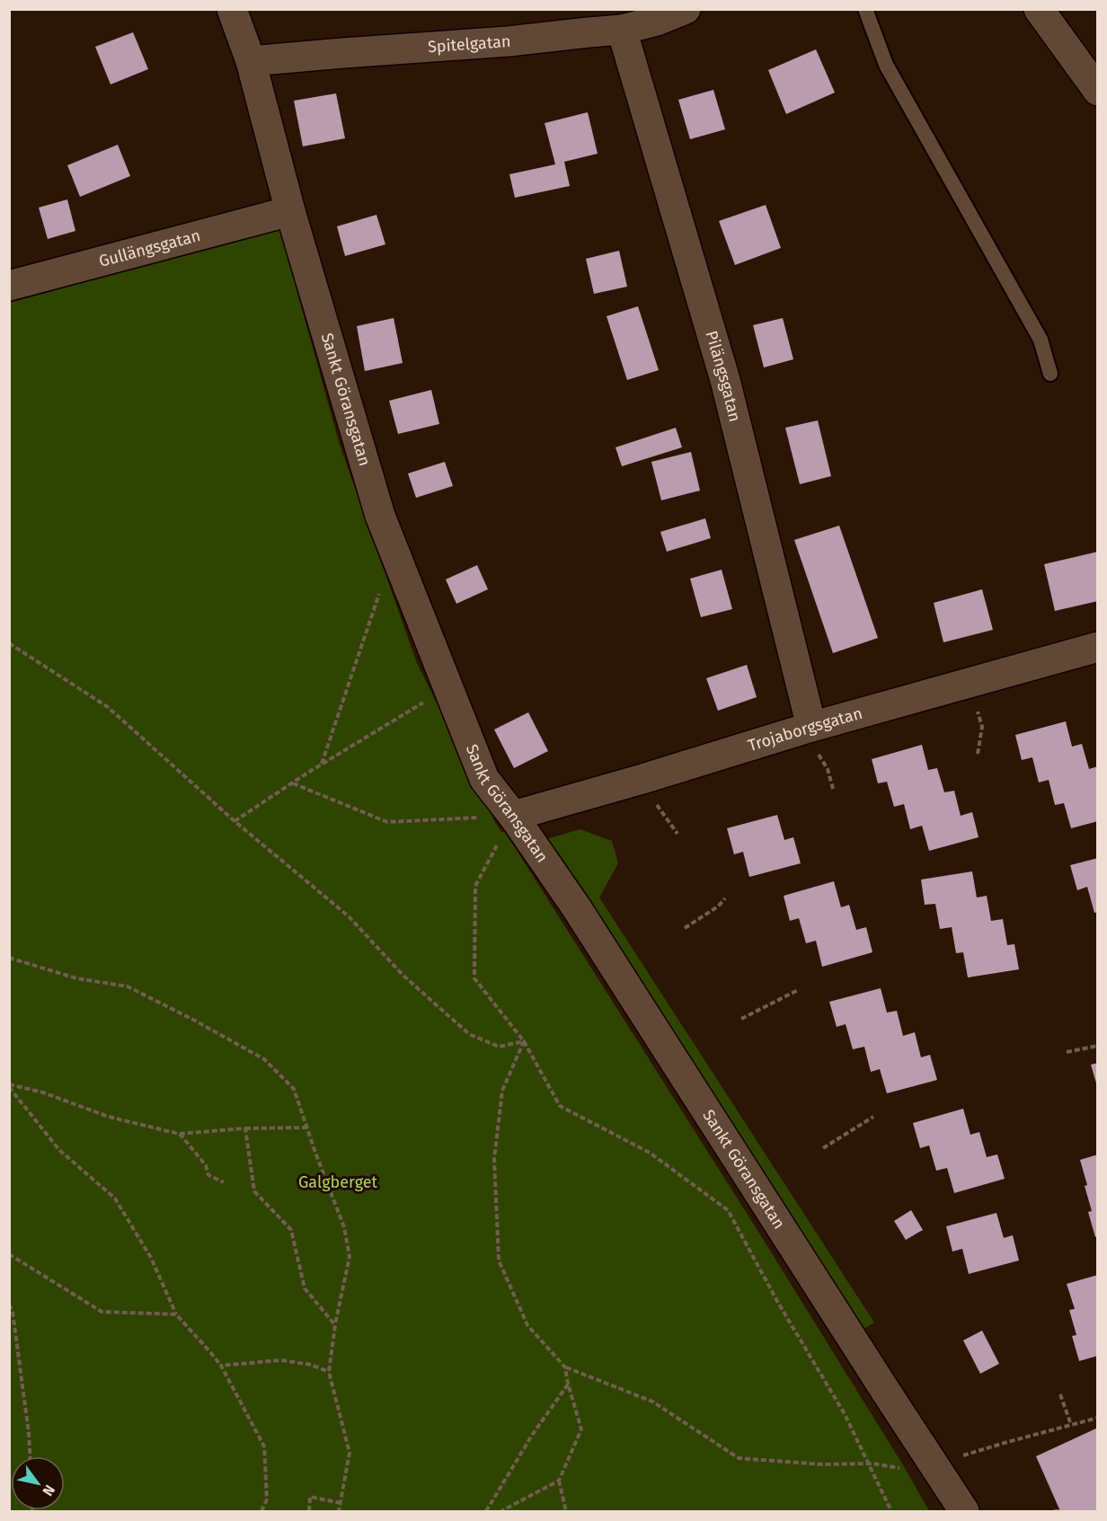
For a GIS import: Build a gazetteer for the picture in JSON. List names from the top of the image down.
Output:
{
  "streets": {
    "street": [
      "Spitelgatan",
      "Gullängsgatan",
      "Pilängsgatan",
      "Sankt Göransgatan",
      "Trojaborgsgatan"
    ]
  },
  "crossings": [
    ["Spitelgatan", "Pilängsgatan"],
    ["Spitelgatan", "Sankt Göransgatan"],
    ["Gullängsgatan", "Sankt Göransgatan"],
    ["Pilängsgatan", "Trojaborgsgatan"],
    ["Sankt Göransgatan", "Trojaborgsgatan"]
  ],
  "parks": ["Galgberget"],
  "north": "bottom right"
}
